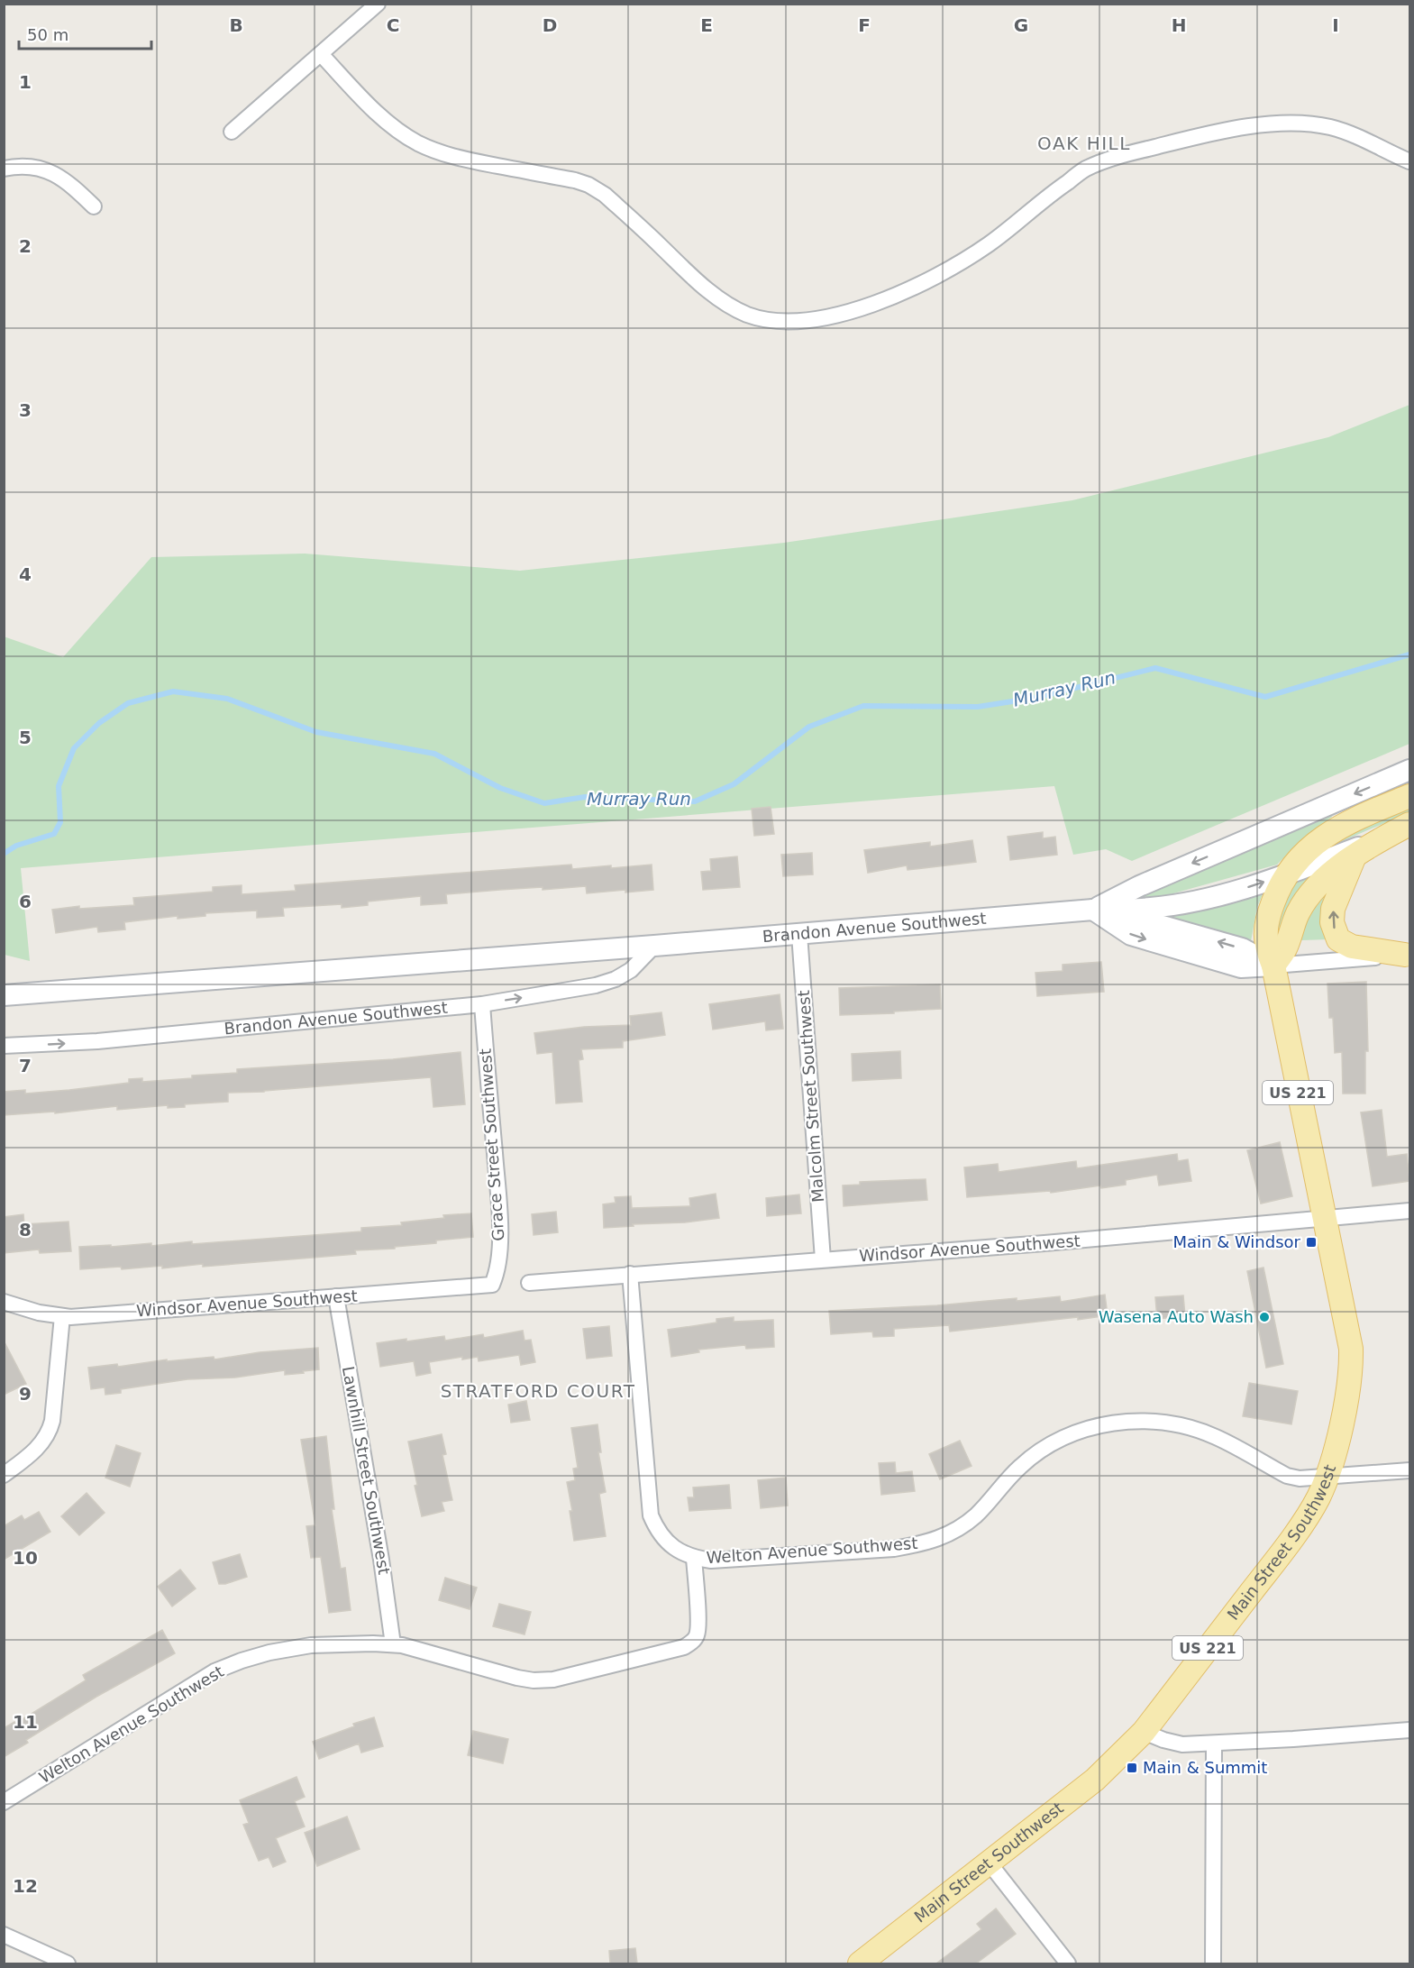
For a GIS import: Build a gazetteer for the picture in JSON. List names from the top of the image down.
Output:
{
  "streets": {
    "main road": ["Brandon Avenue Southwest", "US 221", "Main Street Southwest"],
    "street": [
      "Malcolm Street Southwest",
      "Grace Street Southwest",
      "Windsor Avenue Southwest",
      "Lawnhill Street Southwest",
      "Welton Avenue Southwest"
    ]
  },
  "crossings": [
    ["Brandon Avenue Southwest", "US 221"],
    ["Brandon Avenue Southwest", "Malcolm Street Southwest"],
    ["Brandon Avenue Southwest", "Grace Street Southwest"],
    ["US 221", "Main Street Southwest"],
    ["Malcolm Street Southwest", "Windsor Avenue Southwest"],
    ["Grace Street Southwest", "Windsor Avenue Southwest"],
    ["Windsor Avenue Southwest", "Lawnhill Street Southwest"],
    ["Windsor Avenue Southwest", "Main Street Southwest"],
    ["Lawnhill Street Southwest", "Welton Avenue Southwest"],
    ["Main Street Southwest", "Welton Avenue Southwest"]
  ],
  "districts": ["OAK HILL", "STRATFORD COURT"],
  "water": ["Murray Run"],
  "places": {
    "transit": ["Main & Windsor", "Main & Summit"],
    "other": ["Wasena Auto Wash"]
  },
  "scale_bar": "50 m",
  "grid": {
    "columns": [
      "B",
      "C",
      "D",
      "E",
      "F",
      "G",
      "H",
      "I"
    ],
    "rows": [
      "1",
      "2",
      "3",
      "4",
      "5",
      "6",
      "7",
      "8",
      "9",
      "10",
      "11",
      "12"
    ]
  }
}
